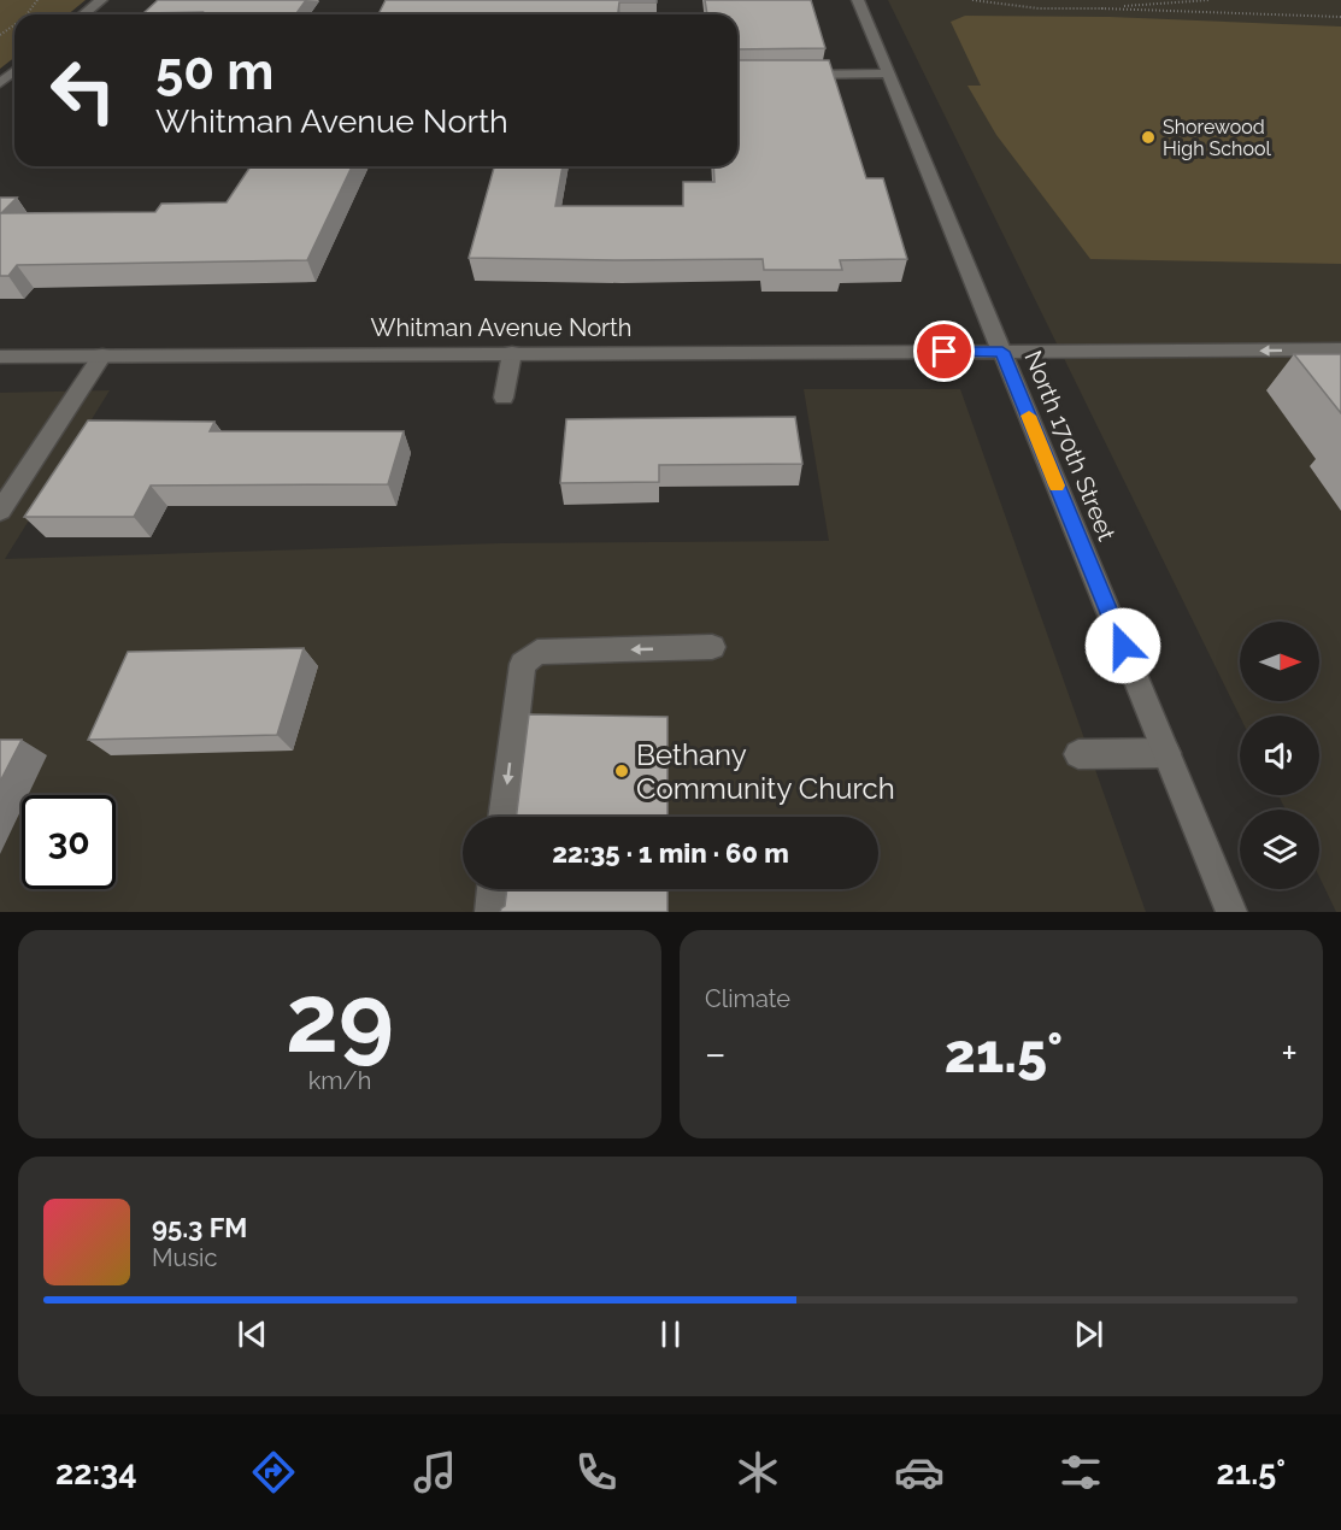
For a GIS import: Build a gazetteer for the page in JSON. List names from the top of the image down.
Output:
{
  "streets": {
    "street": ["Whitman Avenue North", "North 170th Street"]
  },
  "crossings": [
    ["Whitman Avenue North", "North 170th Street"]
  ],
  "places": ["Shorewood High School", "Bethany Community Church"],
  "north": "right",
  "page": {
    "turn": ["50 m", "Whitman Avenue North"],
    "limit": "30",
    "trip": "22:35 · 1 min · 60 m",
    "tile": [
      ["29", "km/h"],
      "Climate"
    ],
    "heat": ["−", "21.5°", "+"],
    "song": ["95.3 FM", "Music"],
    "tabs": ["22:34", "21.5°"]
  }
}
